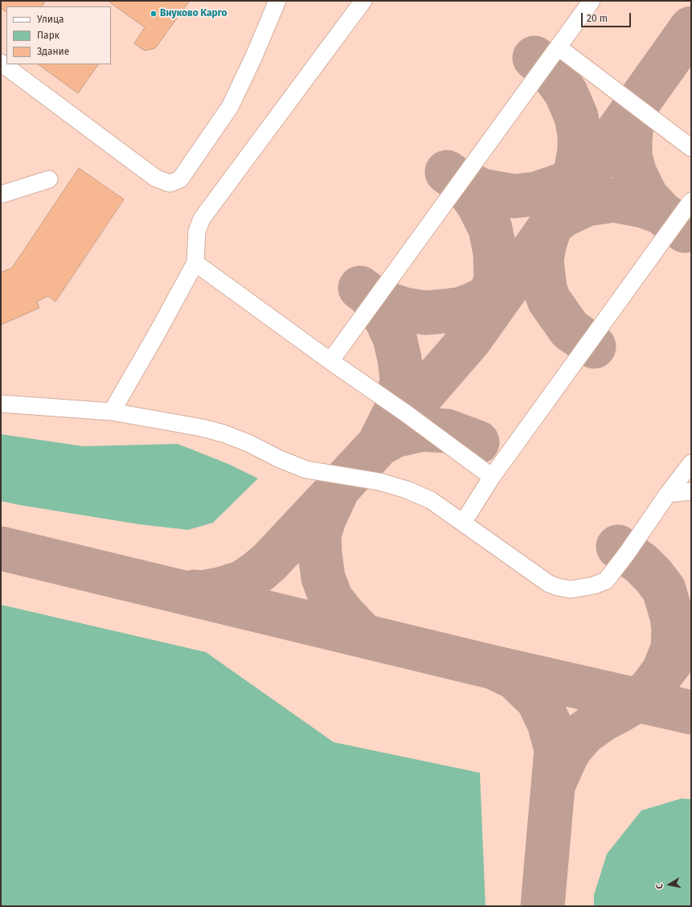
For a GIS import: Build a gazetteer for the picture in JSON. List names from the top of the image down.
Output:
{
  "places": ["Внуково Карго"],
  "legend": ["Улица", "Парк", "Здание"],
  "scale_bar": "20 m",
  "north": "left"
}
